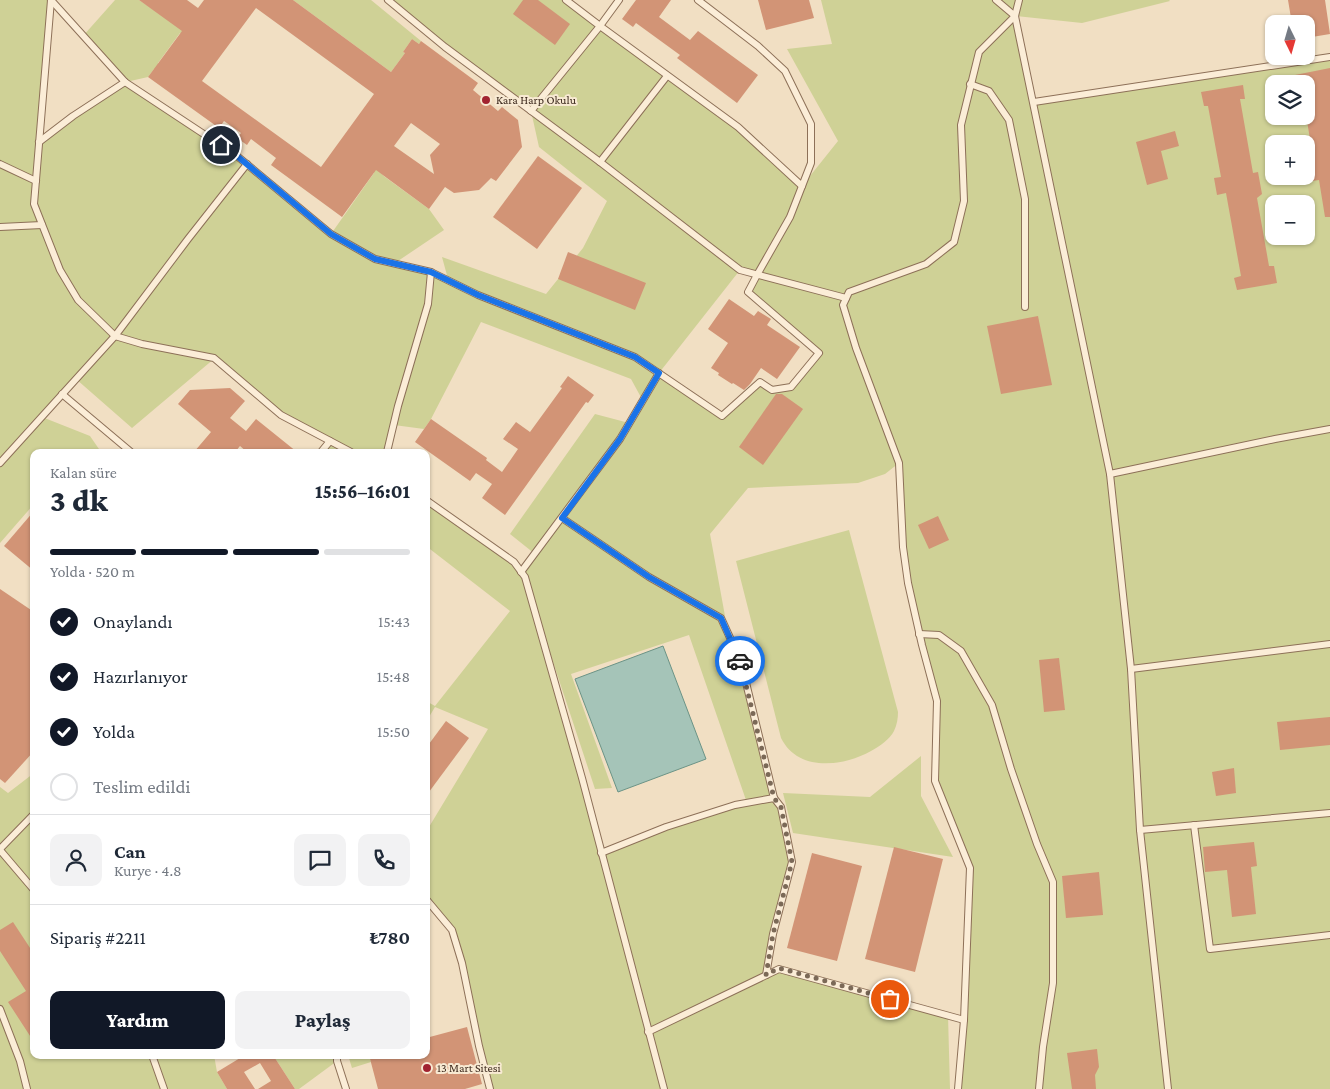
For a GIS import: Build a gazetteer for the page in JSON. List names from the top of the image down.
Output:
{
  "places": ["Kara Harp Okulu", "13 Mart Sitesi"],
  "north": "bottom",
  "page": {
    "map_buttons": ["+", "−"],
    "heading": ["3 dk", "Kalan süre", "15:56–16:01"],
    "panel": [
      "Can",
      "Kurye · 4.8",
      "Sipariş #2211",
      "₺780"
    ],
    "bar": "Yolda · 520 m",
    "list": [
      ["Onaylandı", "15:43"],
      ["Hazırlanıyor", "15:48"],
      ["Yolda", "15:50"],
      "Teslim edildi"
    ],
    "buttons": ["Yardım", "Paylaş"]
  }
}
